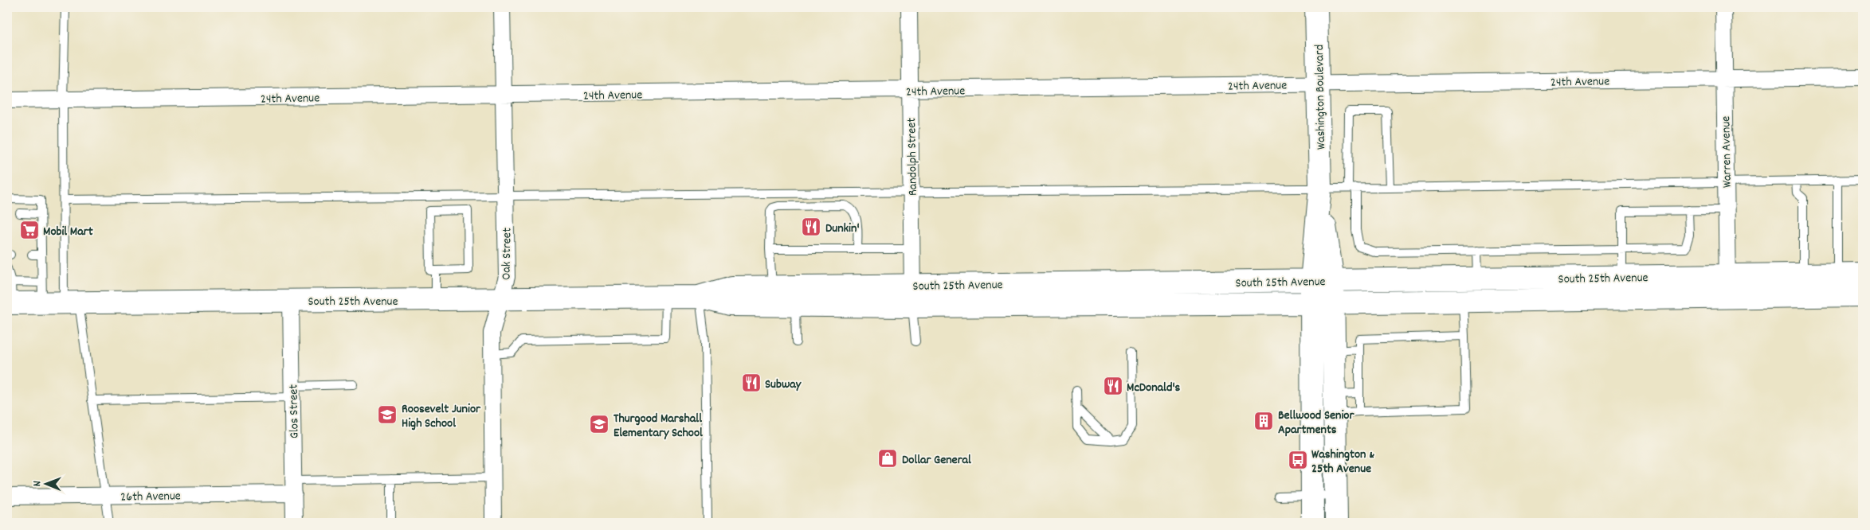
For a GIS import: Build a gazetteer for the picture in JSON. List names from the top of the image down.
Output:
{
  "streets": {
    "main road": ["Washington Boulevard", "South 25th Avenue"],
    "street": [
      "24th Avenue",
      "Warren Avenue",
      "Randolph Street",
      "Oak Street",
      "Glos Street",
      "26th Avenue"
    ]
  },
  "crossings": [
    ["24th Avenue", "Washington Boulevard"],
    ["24th Avenue", "Warren Avenue"],
    ["24th Avenue", "Randolph Street"],
    ["24th Avenue", "Oak Street"],
    ["Washington Boulevard", "South 25th Avenue"],
    ["Warren Avenue", "South 25th Avenue"],
    ["Randolph Street", "South 25th Avenue"],
    ["Oak Street", "South 25th Avenue"],
    ["South 25th Avenue", "Glos Street"],
    ["Glos Street", "26th Avenue"]
  ],
  "places": {
    "restaurant": ["Dunkin'", "Subway", "McDonald's"],
    "supermarket": ["Mobil Mart"],
    "school or university": ["Roosevelt Junior High School", "Thurgood Marshall Elementary School"],
    "building": ["Bellwood Senior Apartments"],
    "shop": ["Dollar General"],
    "bus stop": ["Washington & 25th Avenue"]
  },
  "north": "left"
}
